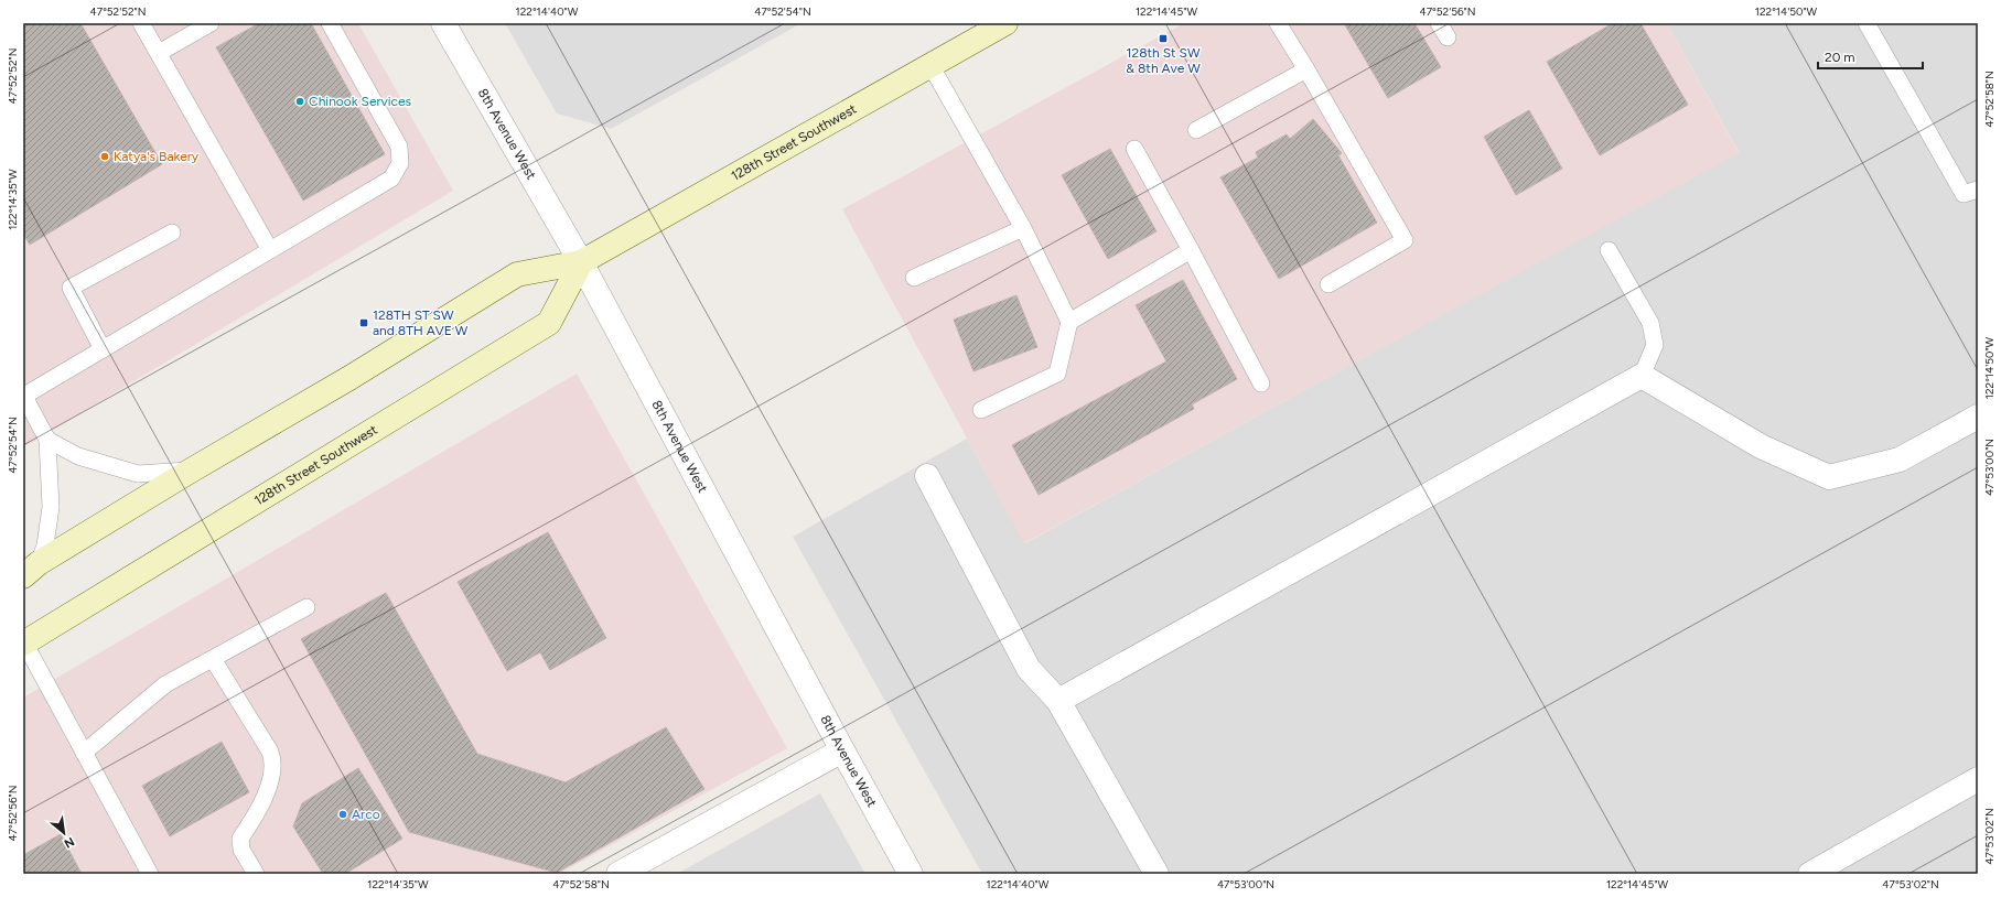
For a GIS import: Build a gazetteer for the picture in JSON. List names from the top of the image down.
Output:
{
  "streets": {
    "main road": ["128th Street Southwest"],
    "street": ["8th Avenue West"]
  },
  "crossings": [
    ["8th Avenue West", "128th Street Southwest"]
  ],
  "places": {
    "transit": ["128th St SW & 8th Ave W", "128TH ST SW and 8TH AVE W"],
    "other": ["Chinook Services", "Katya's Bakery", "Arco"]
  },
  "scale_bar": "20 m",
  "north": "bottom right",
  "coordinates": [
    "47°52'52\"N",
    "122°14'40\"W",
    "47°52'54\"N",
    "122°14'45\"W",
    "47°52'56\"N",
    "122°14'50\"W",
    "47°52'58\"N",
    "122°14'35\"W",
    "47°53'00\"N",
    "47°53'02\"N"
  ]
}
